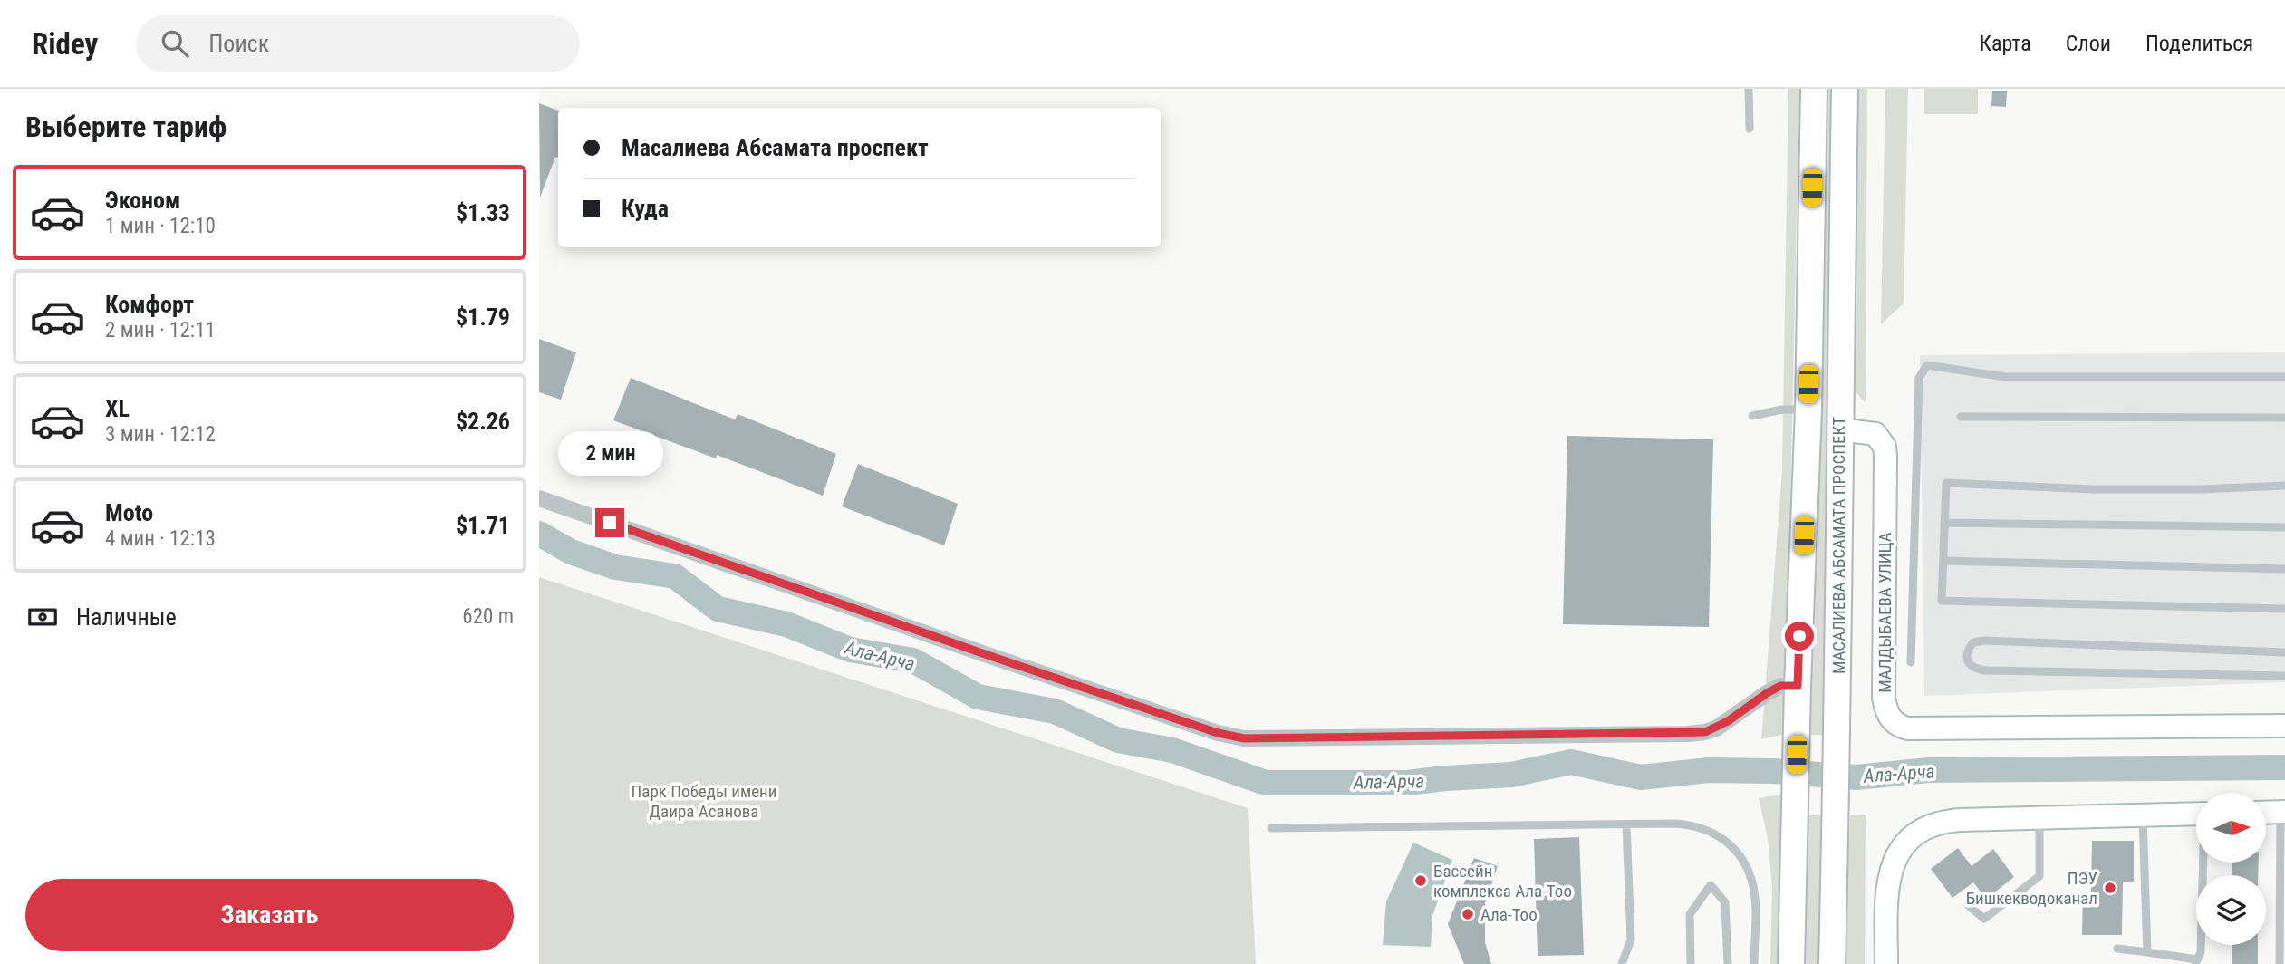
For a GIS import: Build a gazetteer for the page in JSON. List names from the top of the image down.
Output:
{
  "streets": {
    "main road": ["МАСАЛИЕВА АБСАМАТА ПРОСПЕКТ"],
    "street": ["МАЛДЫБАЕВА УЛИЦА"]
  },
  "crossings": [
    ["МАСАЛИЕВА АБСАМАТА ПРОСПЕКТ", "МАЛДЫБАЕВА УЛИЦА"]
  ],
  "water": ["Ала-Арча"],
  "parks": ["Парк Победы имени Даира Асанова"],
  "places": ["Бассейн комплекса Ала-Тоо", "ПЭУ Бишкекводоканал", "Ала-Тоо"],
  "north": "right",
  "page": {
    "header": "Ridey",
    "search": "Поиск",
    "nav": ["Карта", "Слои", "Поделиться"],
    "heading": "Выберите тариф",
    "banner": ["Масалиева Абсамата проспект", "Куда"],
    "list": [
      {
        "name": "Эконом",
        "note": "1 мин · 12:10",
        "value": "$1.33"
      },
      {
        "name": "Комфорт",
        "note": "2 мин · 12:11",
        "value": "$1.79"
      },
      {
        "name": "XL",
        "note": "3 мин · 12:12",
        "value": "$2.26"
      },
      {
        "name": "Moto",
        "note": "4 мин · 12:13",
        "value": "$1.71"
      }
    ],
    "bubble": "2 мин",
    "pay": ["Наличные", "620 m"],
    "buttons": "Заказать"
  }
}
